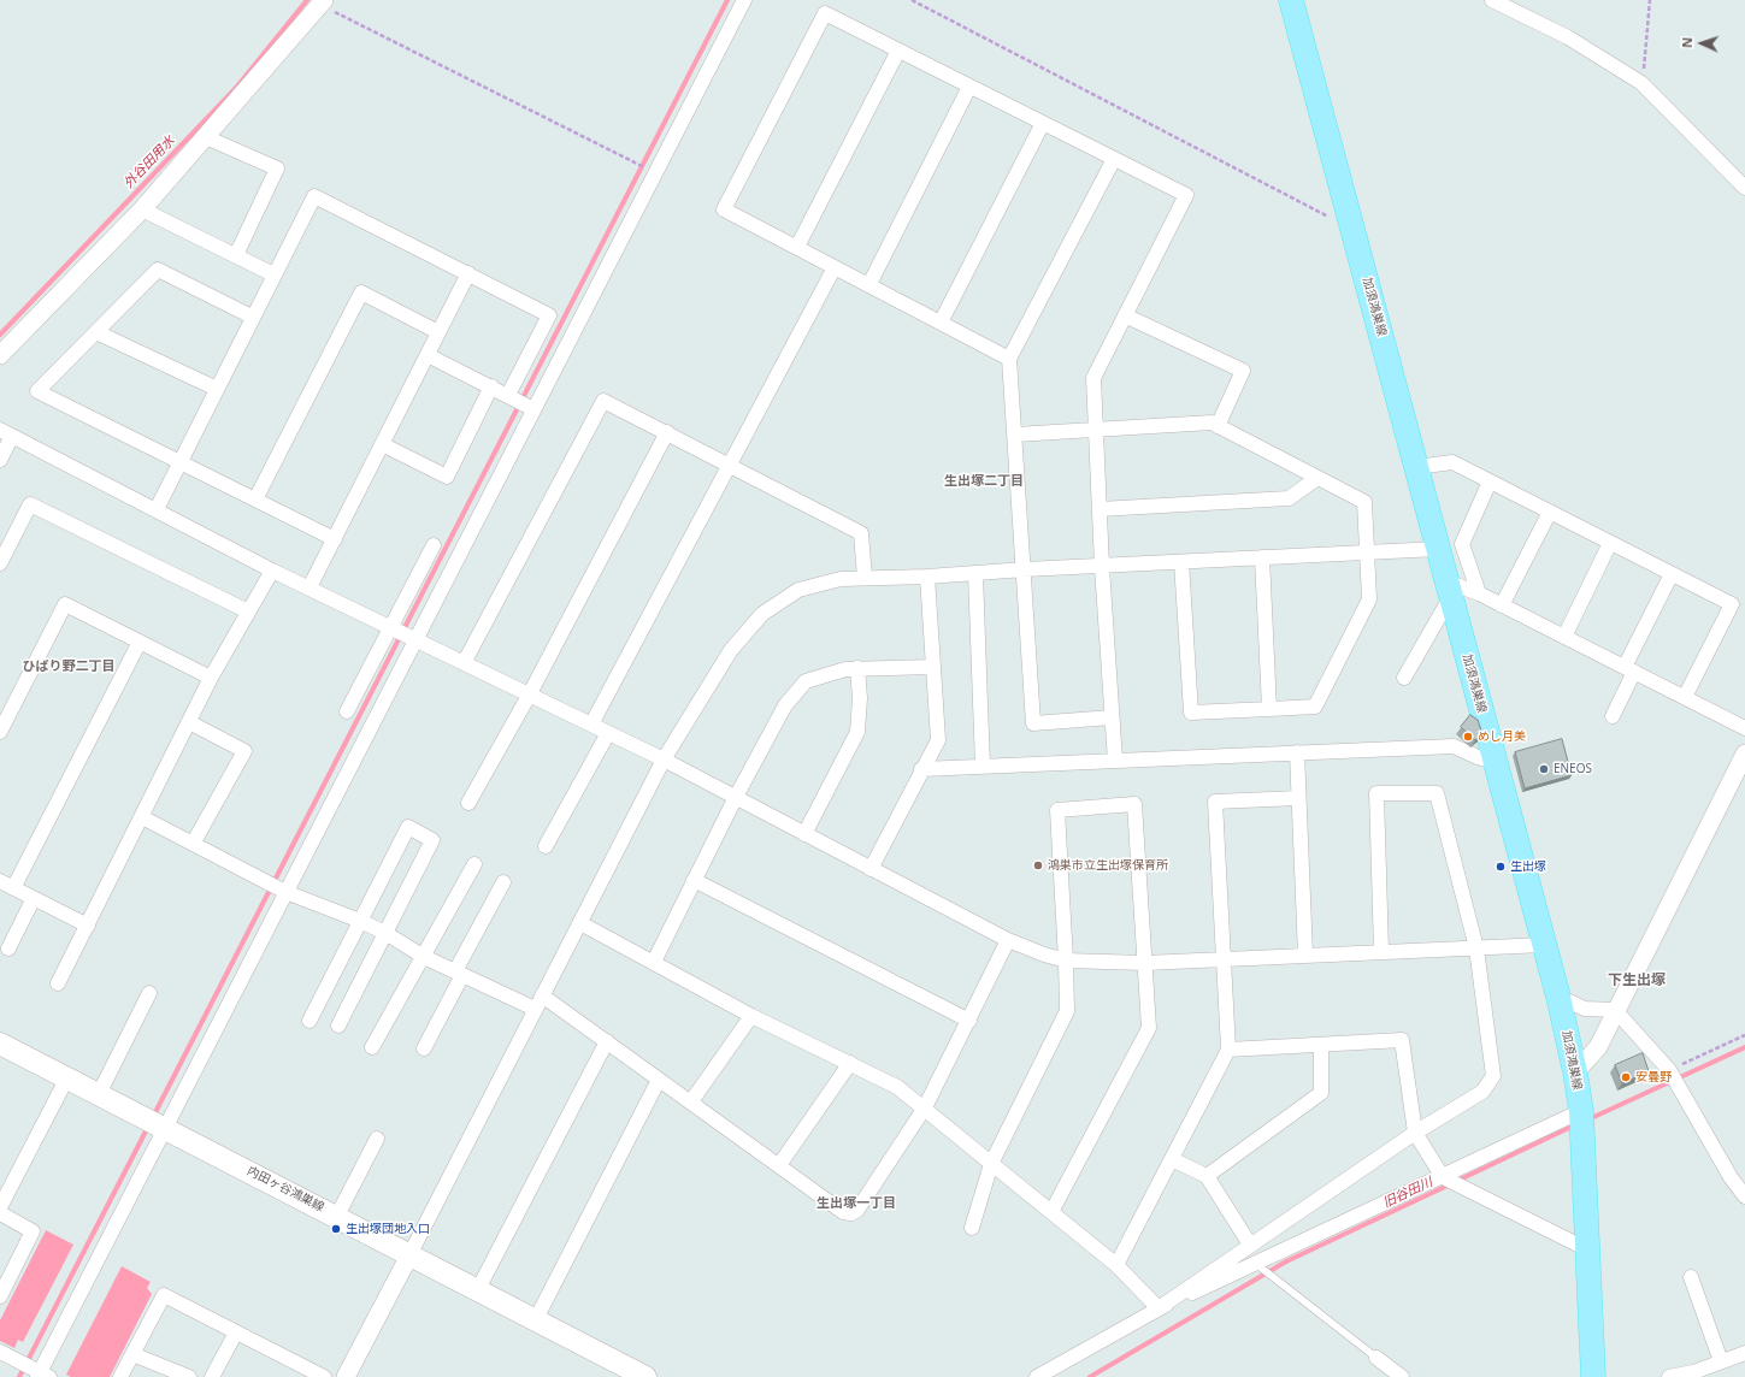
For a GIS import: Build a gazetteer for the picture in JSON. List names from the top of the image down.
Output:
{
  "streets": {
    "main road": ["加須鴻巣線", "内田ヶ谷鴻巣線"]
  },
  "districts": [
    "生出塚二丁目",
    "ひばり野二丁目",
    "下生出塚",
    "生出塚一丁目"
  ],
  "water": ["外谷田用水", "旧谷田川"],
  "places": [
    "めし月美",
    "ENEOS",
    "鴻巣市立生出塚保育所",
    "生出塚",
    "安曇野",
    "生出塚団地入口"
  ],
  "north": "left"
}
